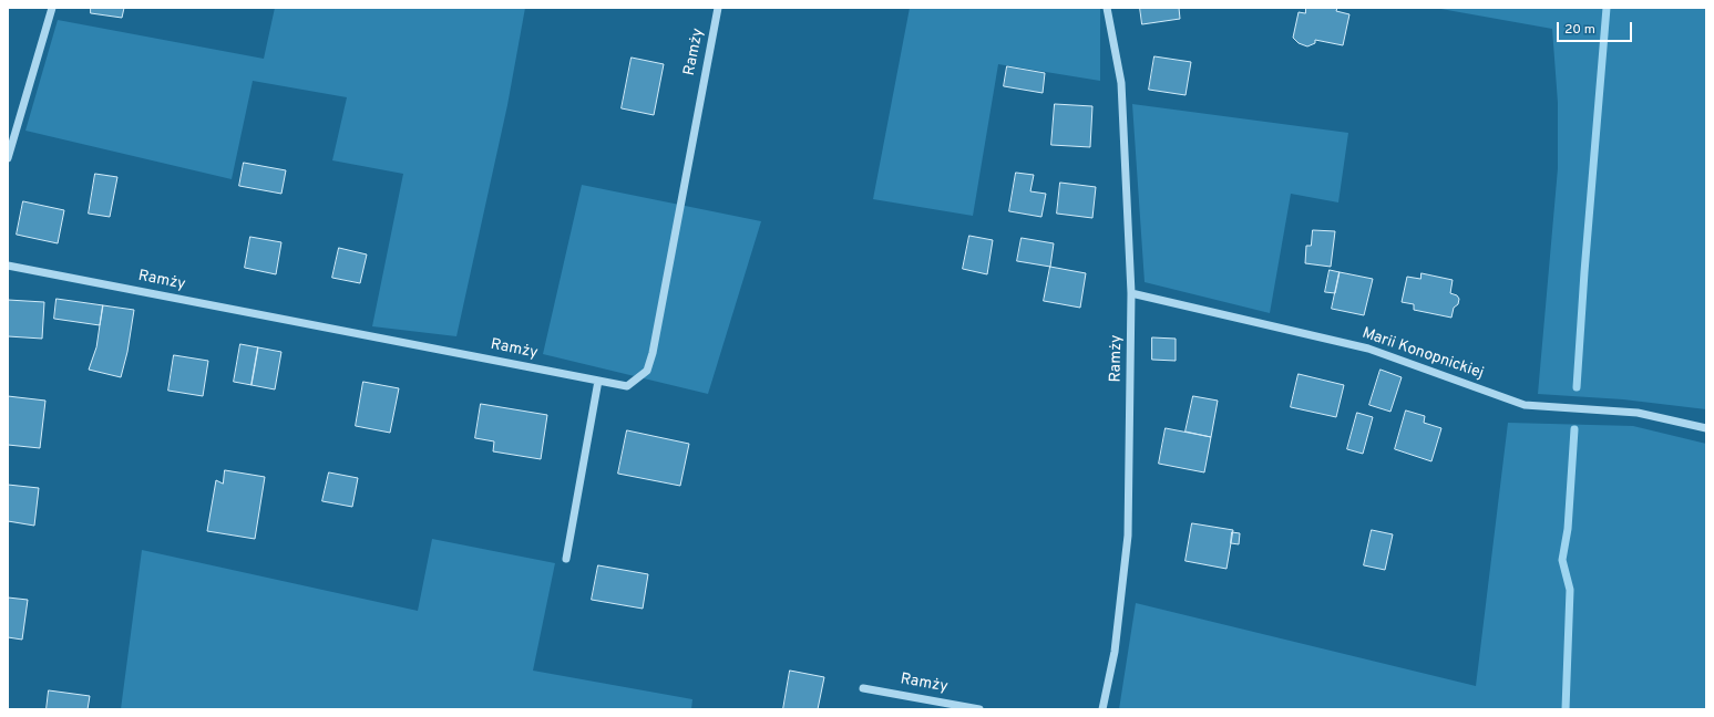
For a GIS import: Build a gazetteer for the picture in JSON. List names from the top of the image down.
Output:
{
  "streets": {
    "street": ["Ramży", "Marii Konopnickiej"]
  },
  "crossings": [
    ["Ramży", "Marii Konopnickiej"]
  ],
  "scale_bar": "20 m"
}
